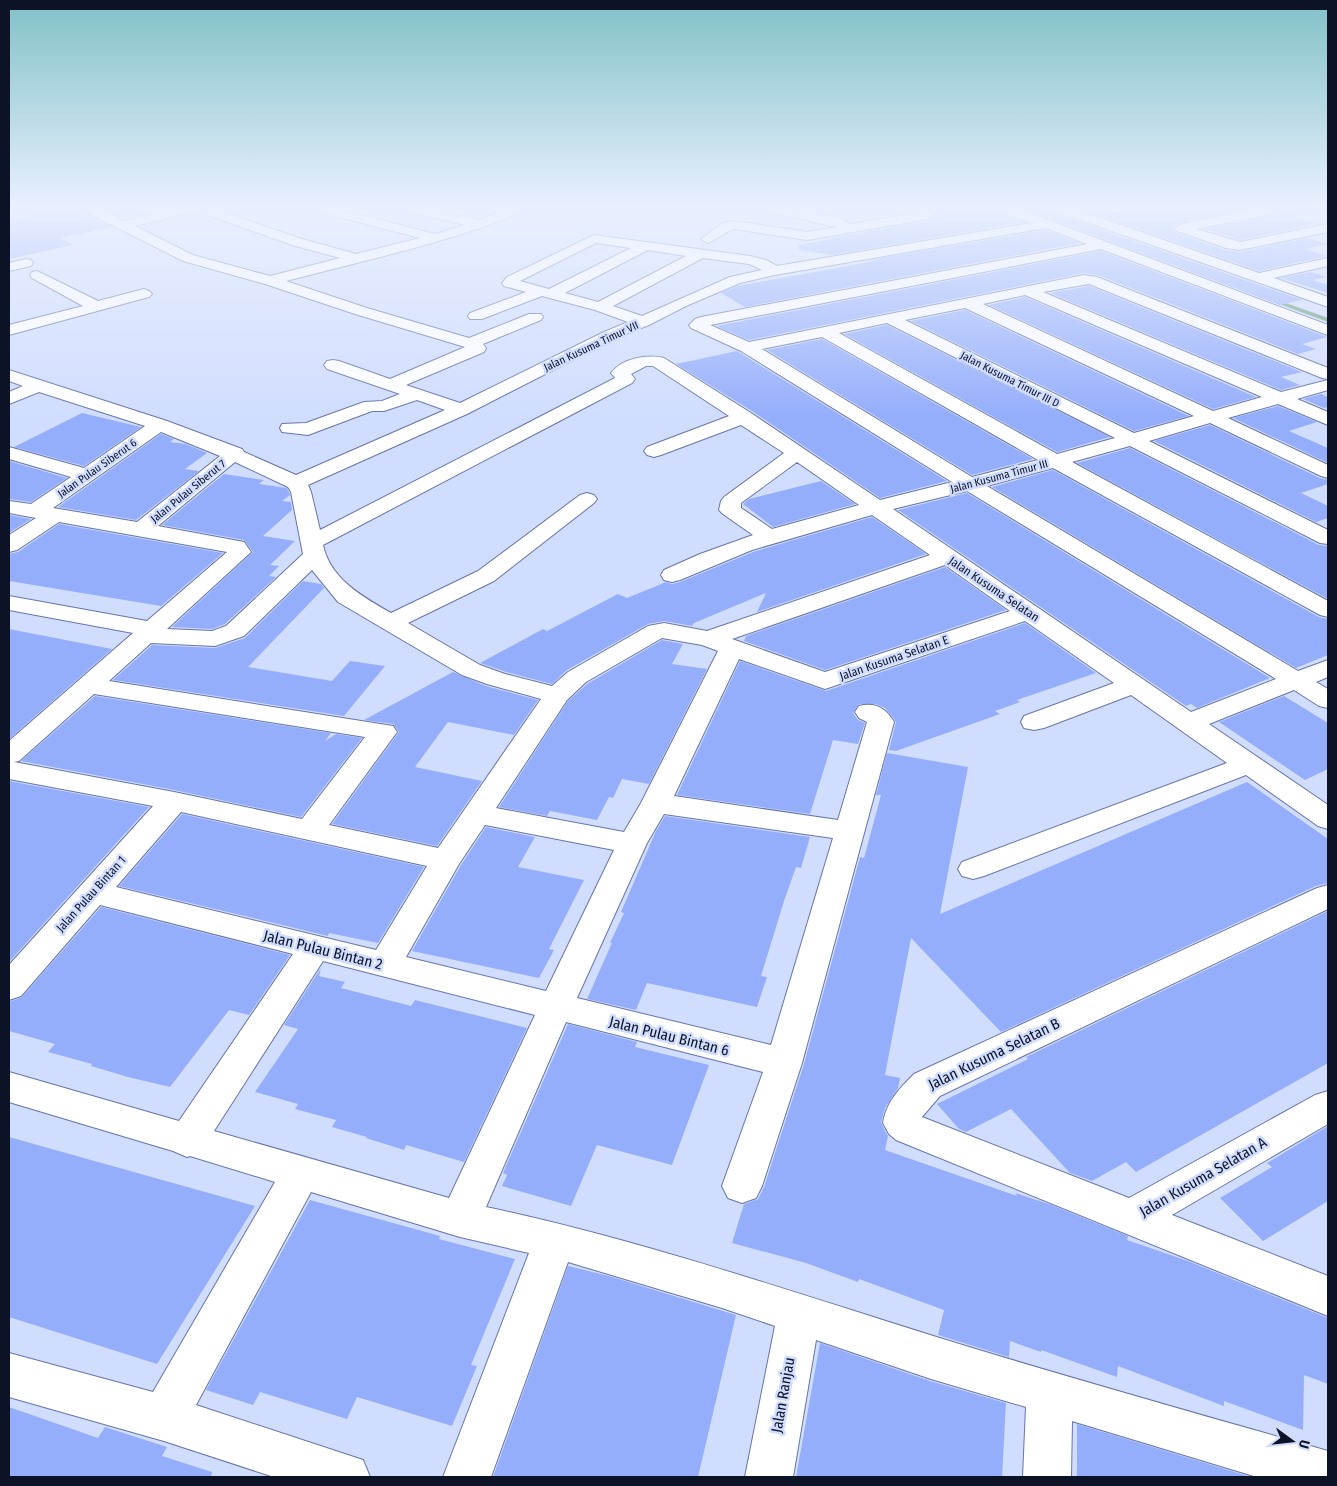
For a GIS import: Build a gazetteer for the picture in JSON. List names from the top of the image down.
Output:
{
  "streets": {
    "street": [
      "Jalan Kusuma Timur VII",
      "Jalan Kusuma Timur III D",
      "Jalan Pulau Siberut 6",
      "Jalan Kusuma Timur III",
      "Jalan Pulau Siberut 7",
      "Jalan Kusuma Selatan",
      "Jalan Kusuma Selatan E",
      "Jalan Pulau Bintan 1",
      "Jalan Pulau Bintan 2",
      "Jalan Pulau Bintan 6",
      "Jalan Kusuma Selatan B",
      "Jalan Kusuma Selatan A",
      "Jalan Ranjau"
    ]
  },
  "crossings": [
    ["Jalan Kusuma Timur III D", "Jalan Kusuma Timur III"],
    ["Jalan Kusuma Timur III", "Jalan Kusuma Selatan"],
    ["Jalan Kusuma Selatan", "Jalan Kusuma Selatan E"],
    ["Jalan Kusuma Selatan E", "Jalan Pulau Bintan 2"],
    ["Jalan Pulau Bintan 1", "Jalan Pulau Bintan 2"],
    ["Jalan Pulau Bintan 2", "Jalan Pulau Bintan 6"],
    ["Jalan Kusuma Selatan B", "Jalan Kusuma Selatan A"]
  ],
  "north": "right"
}
